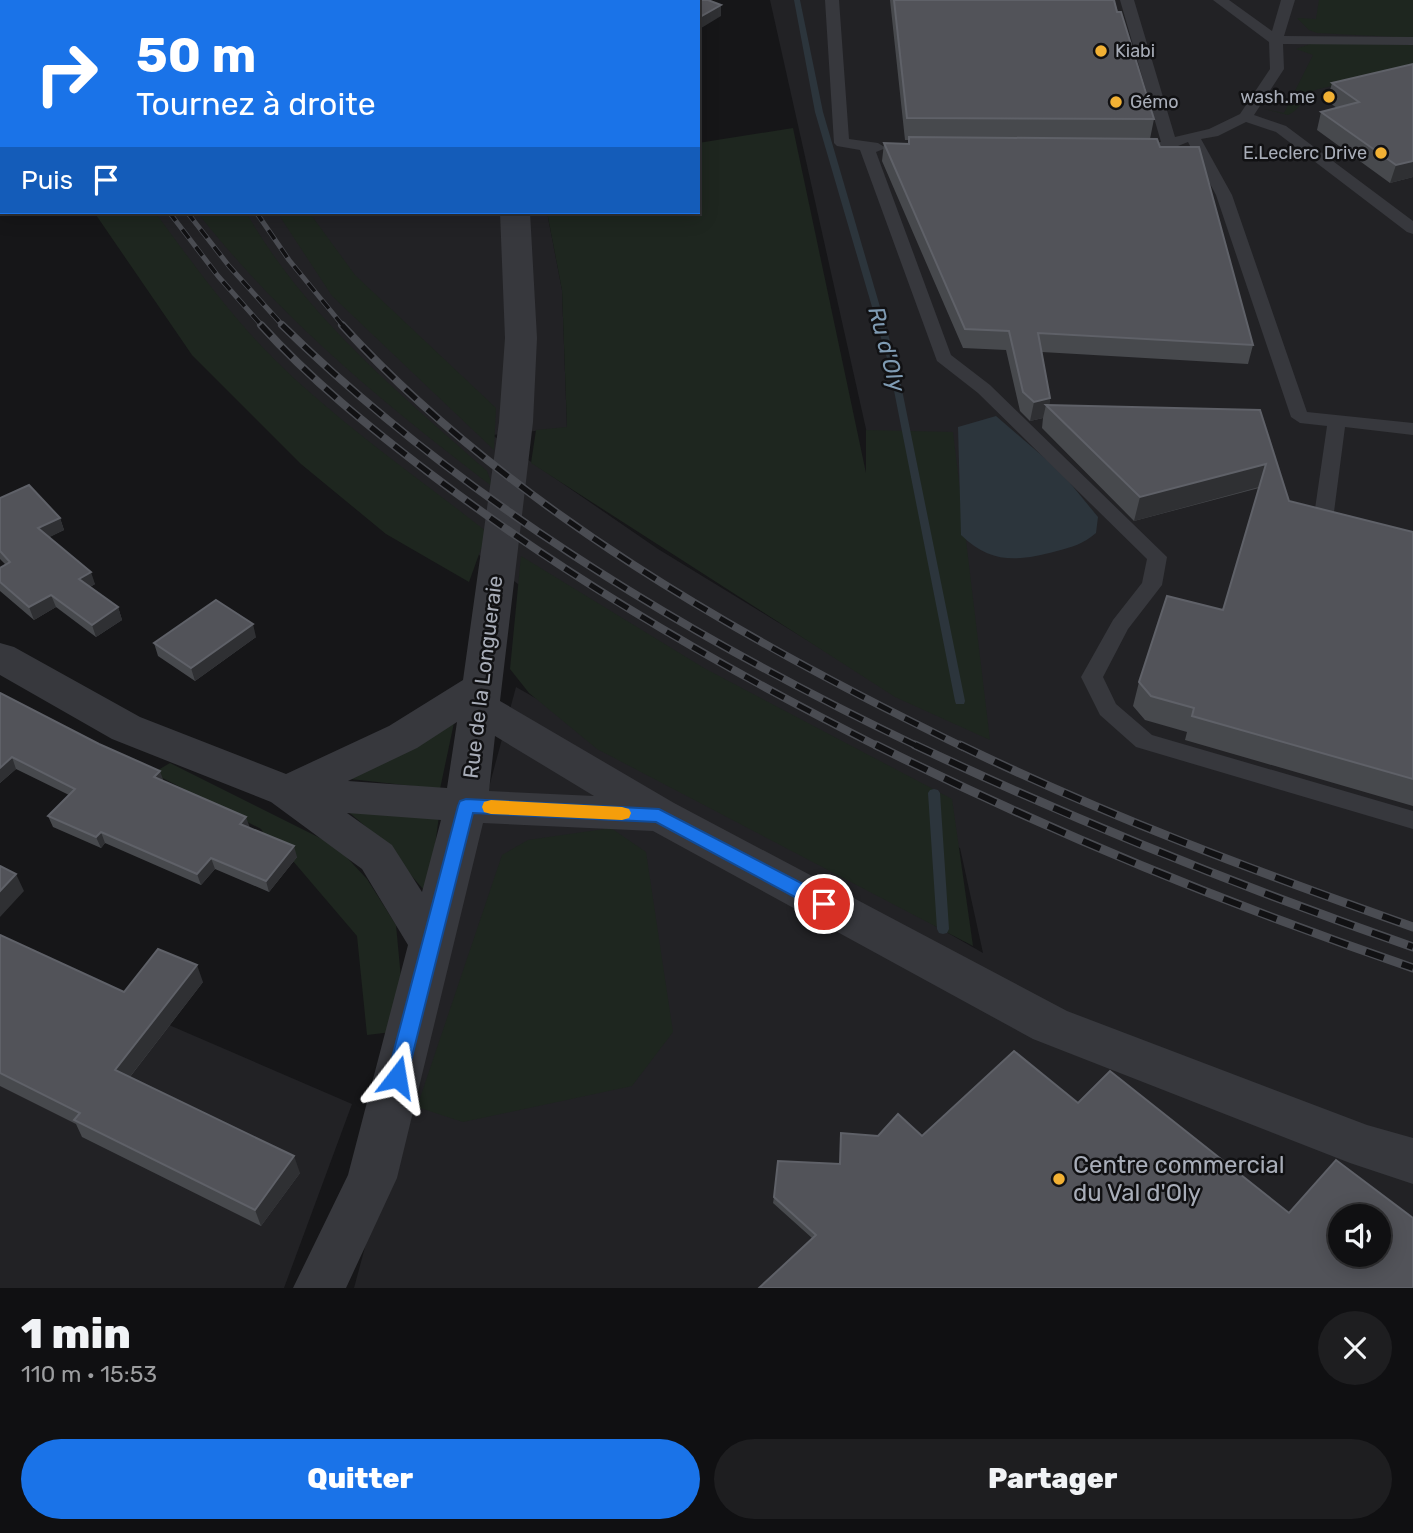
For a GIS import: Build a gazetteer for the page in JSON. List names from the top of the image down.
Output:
{
  "streets": {
    "street": ["Rue de la Longueraie"]
  },
  "water": ["Ru d'Oly"],
  "places": [
    "Kiabi",
    "wash.me",
    "Gémo",
    "E.Leclerc Drive",
    "Centre commercial du Val d'Oly"
  ],
  "page": {
    "turn": ["50 m", "Tournez à droite"],
    "then": "Puis",
    "heading": ["1 min", "110 m · 15:53"],
    "buttons": ["Quitter", "Partager"]
  }
}
